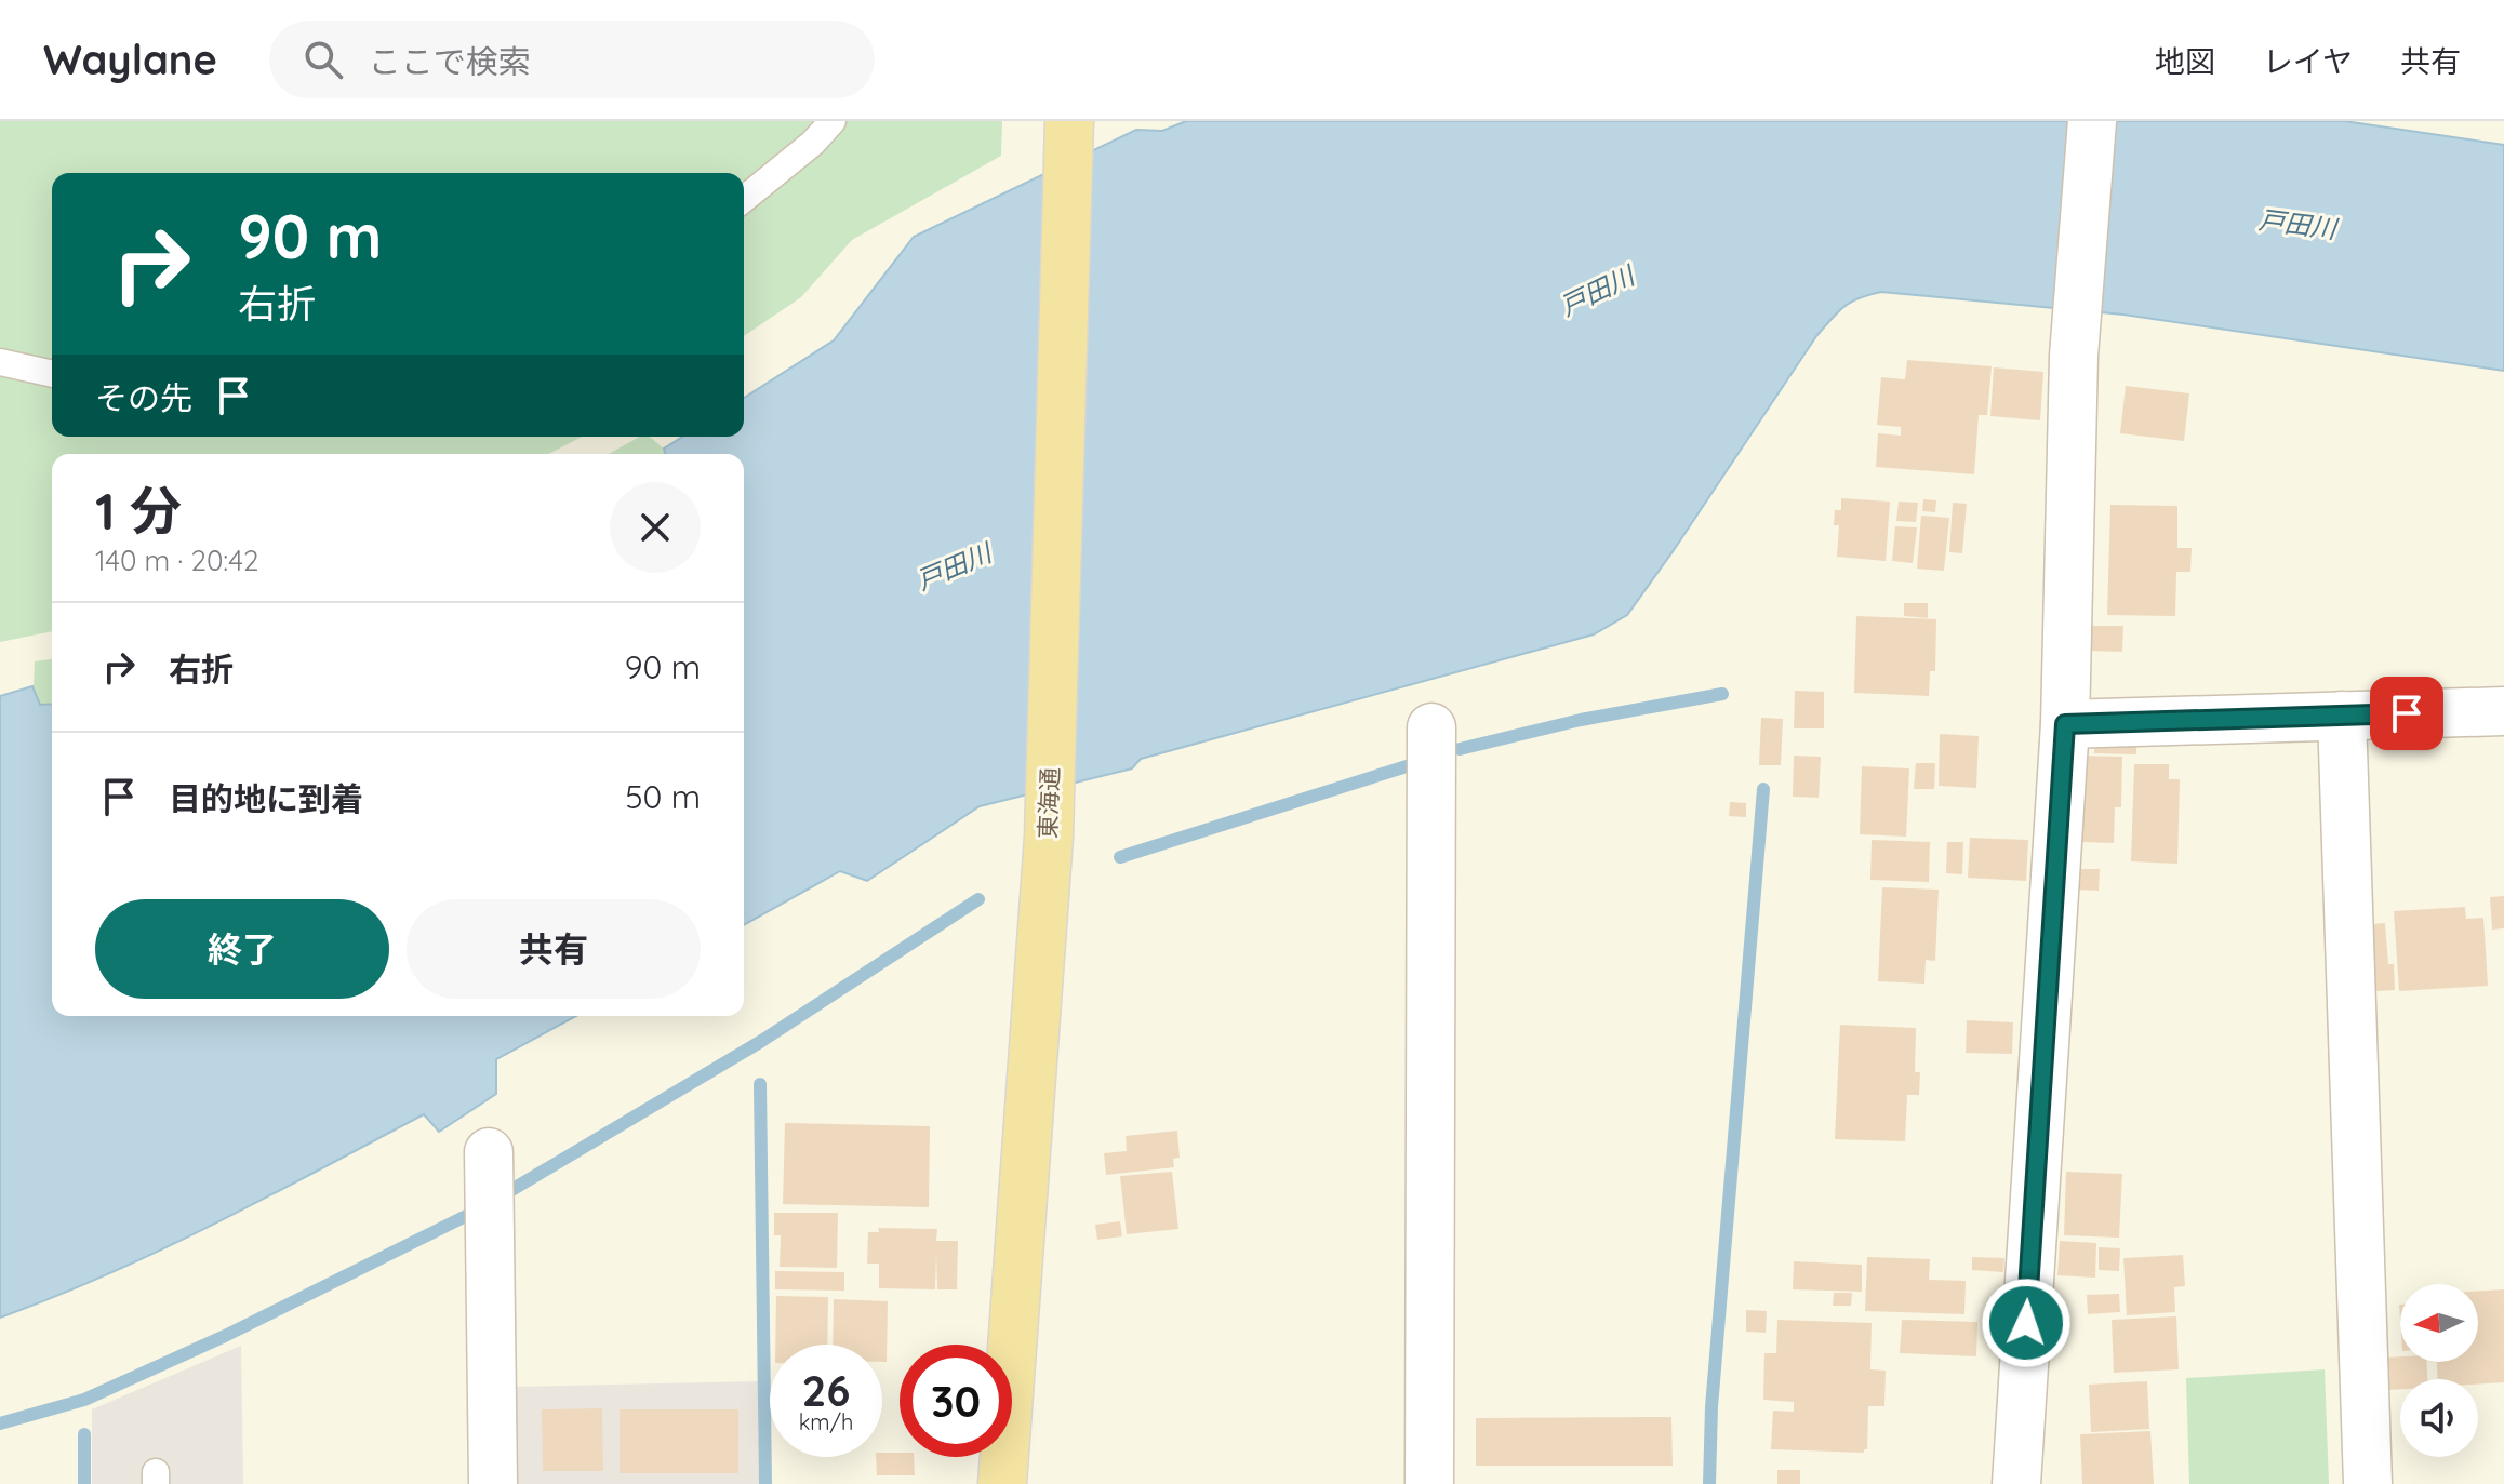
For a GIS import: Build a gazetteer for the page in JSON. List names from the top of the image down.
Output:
{
  "streets": {
    "main road": ["東海通"]
  },
  "water": ["戸田川"],
  "north": "left",
  "page": {
    "header": "Waylane",
    "search": "ここで検索",
    "nav": ["地図", "レイヤ", "共有"],
    "turn": ["90 m", "右折"],
    "then": "その先",
    "heading": ["1 分", "140 m · 20:42"],
    "list": [
      {
        "name": "右折",
        "value": "90 m"
      },
      {
        "name": "目的地に到着",
        "value": "50 m"
      }
    ],
    "buttons": ["終了", "共有"],
    "speed": "26 km/h",
    "limit": "30"
  }
}
